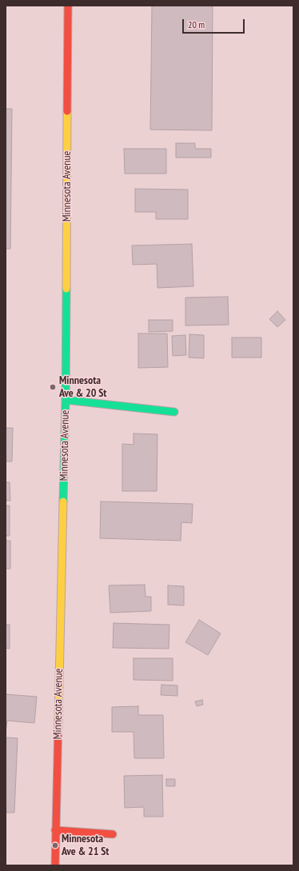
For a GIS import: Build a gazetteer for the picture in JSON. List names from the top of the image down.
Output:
{
  "streets": {
    "street": ["Minnesota Avenue"]
  },
  "places": ["Minnesota Ave & 20 St", "Minnesota Ave & 21 St"],
  "scale_bar": "20 m"
}
